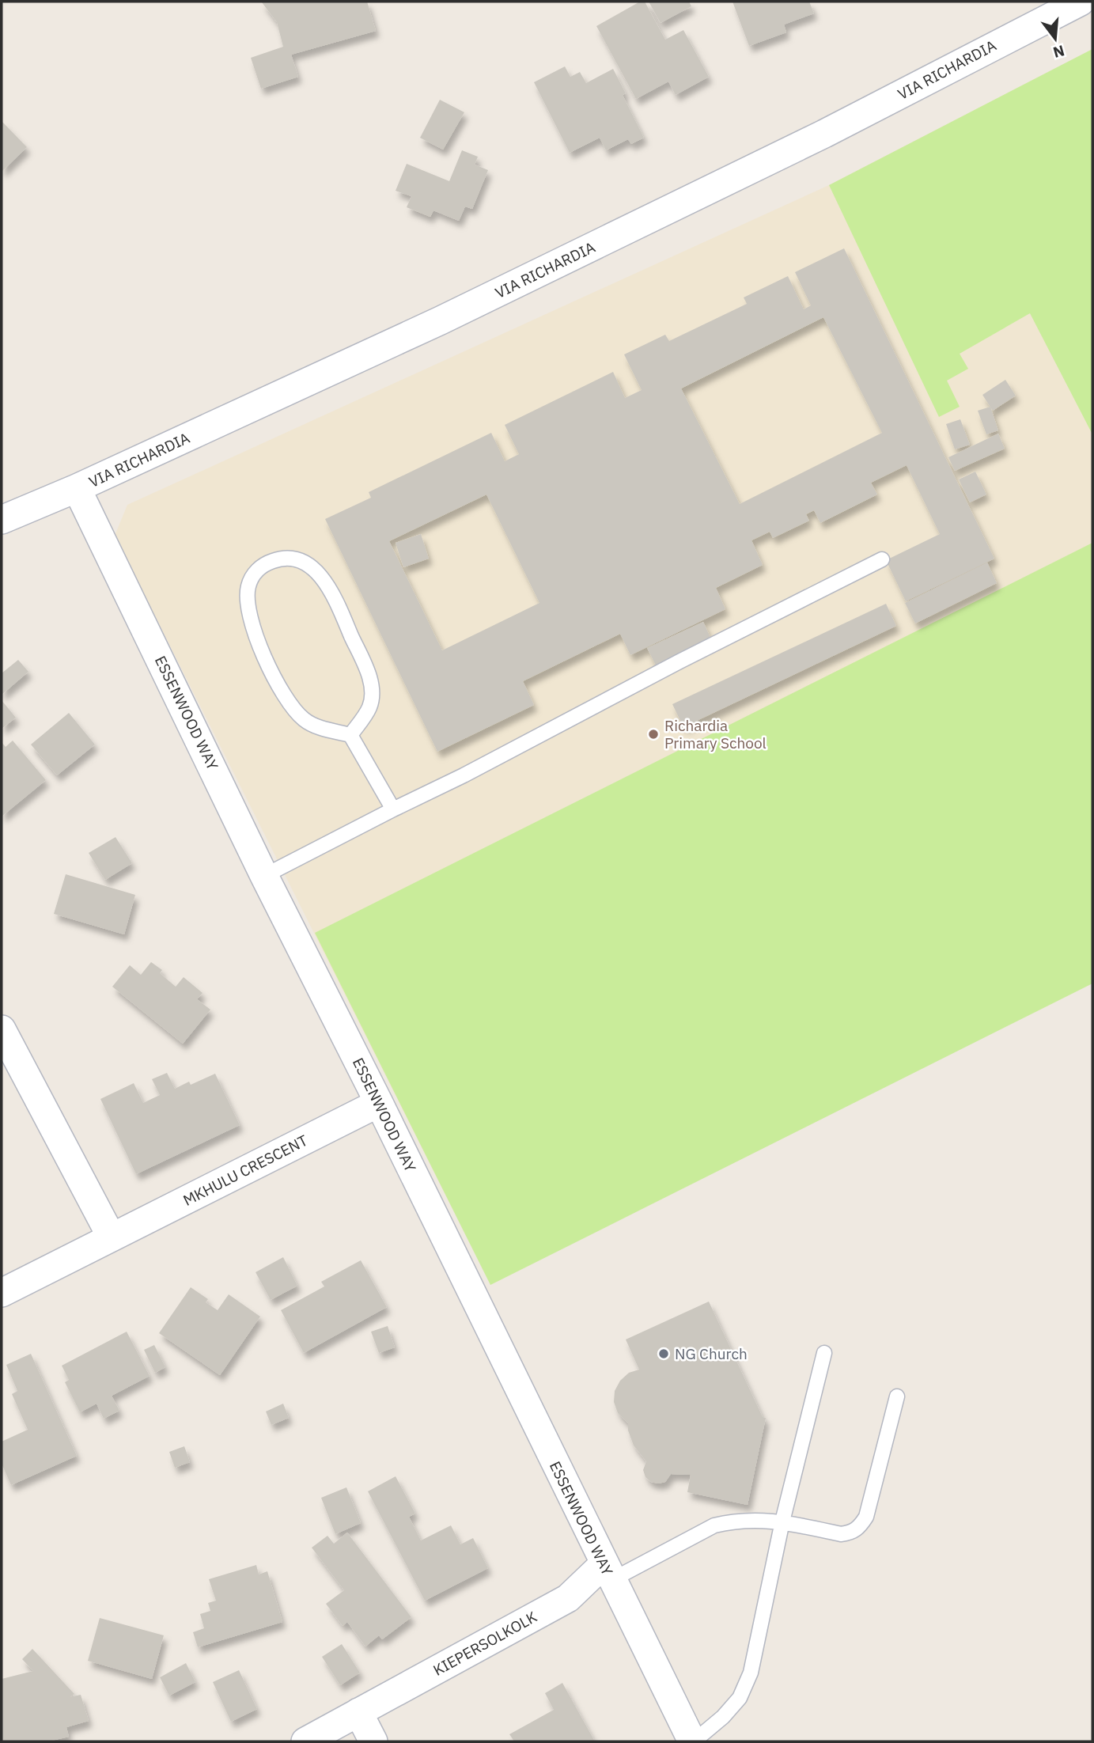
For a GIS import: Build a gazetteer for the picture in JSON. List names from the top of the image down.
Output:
{
  "streets": {
    "street": [
      "VIA RICHARDIA",
      "ESSENWOOD WAY",
      "MKHULU CRESCENT",
      "KIEPERSOLKOLK"
    ]
  },
  "crossings": [
    ["VIA RICHARDIA", "ESSENWOOD WAY"],
    ["ESSENWOOD WAY", "MKHULU CRESCENT"],
    ["ESSENWOOD WAY", "KIEPERSOLKOLK"]
  ],
  "places": ["Richardia Primary School", "NG Church"],
  "north": "bottom"
}
